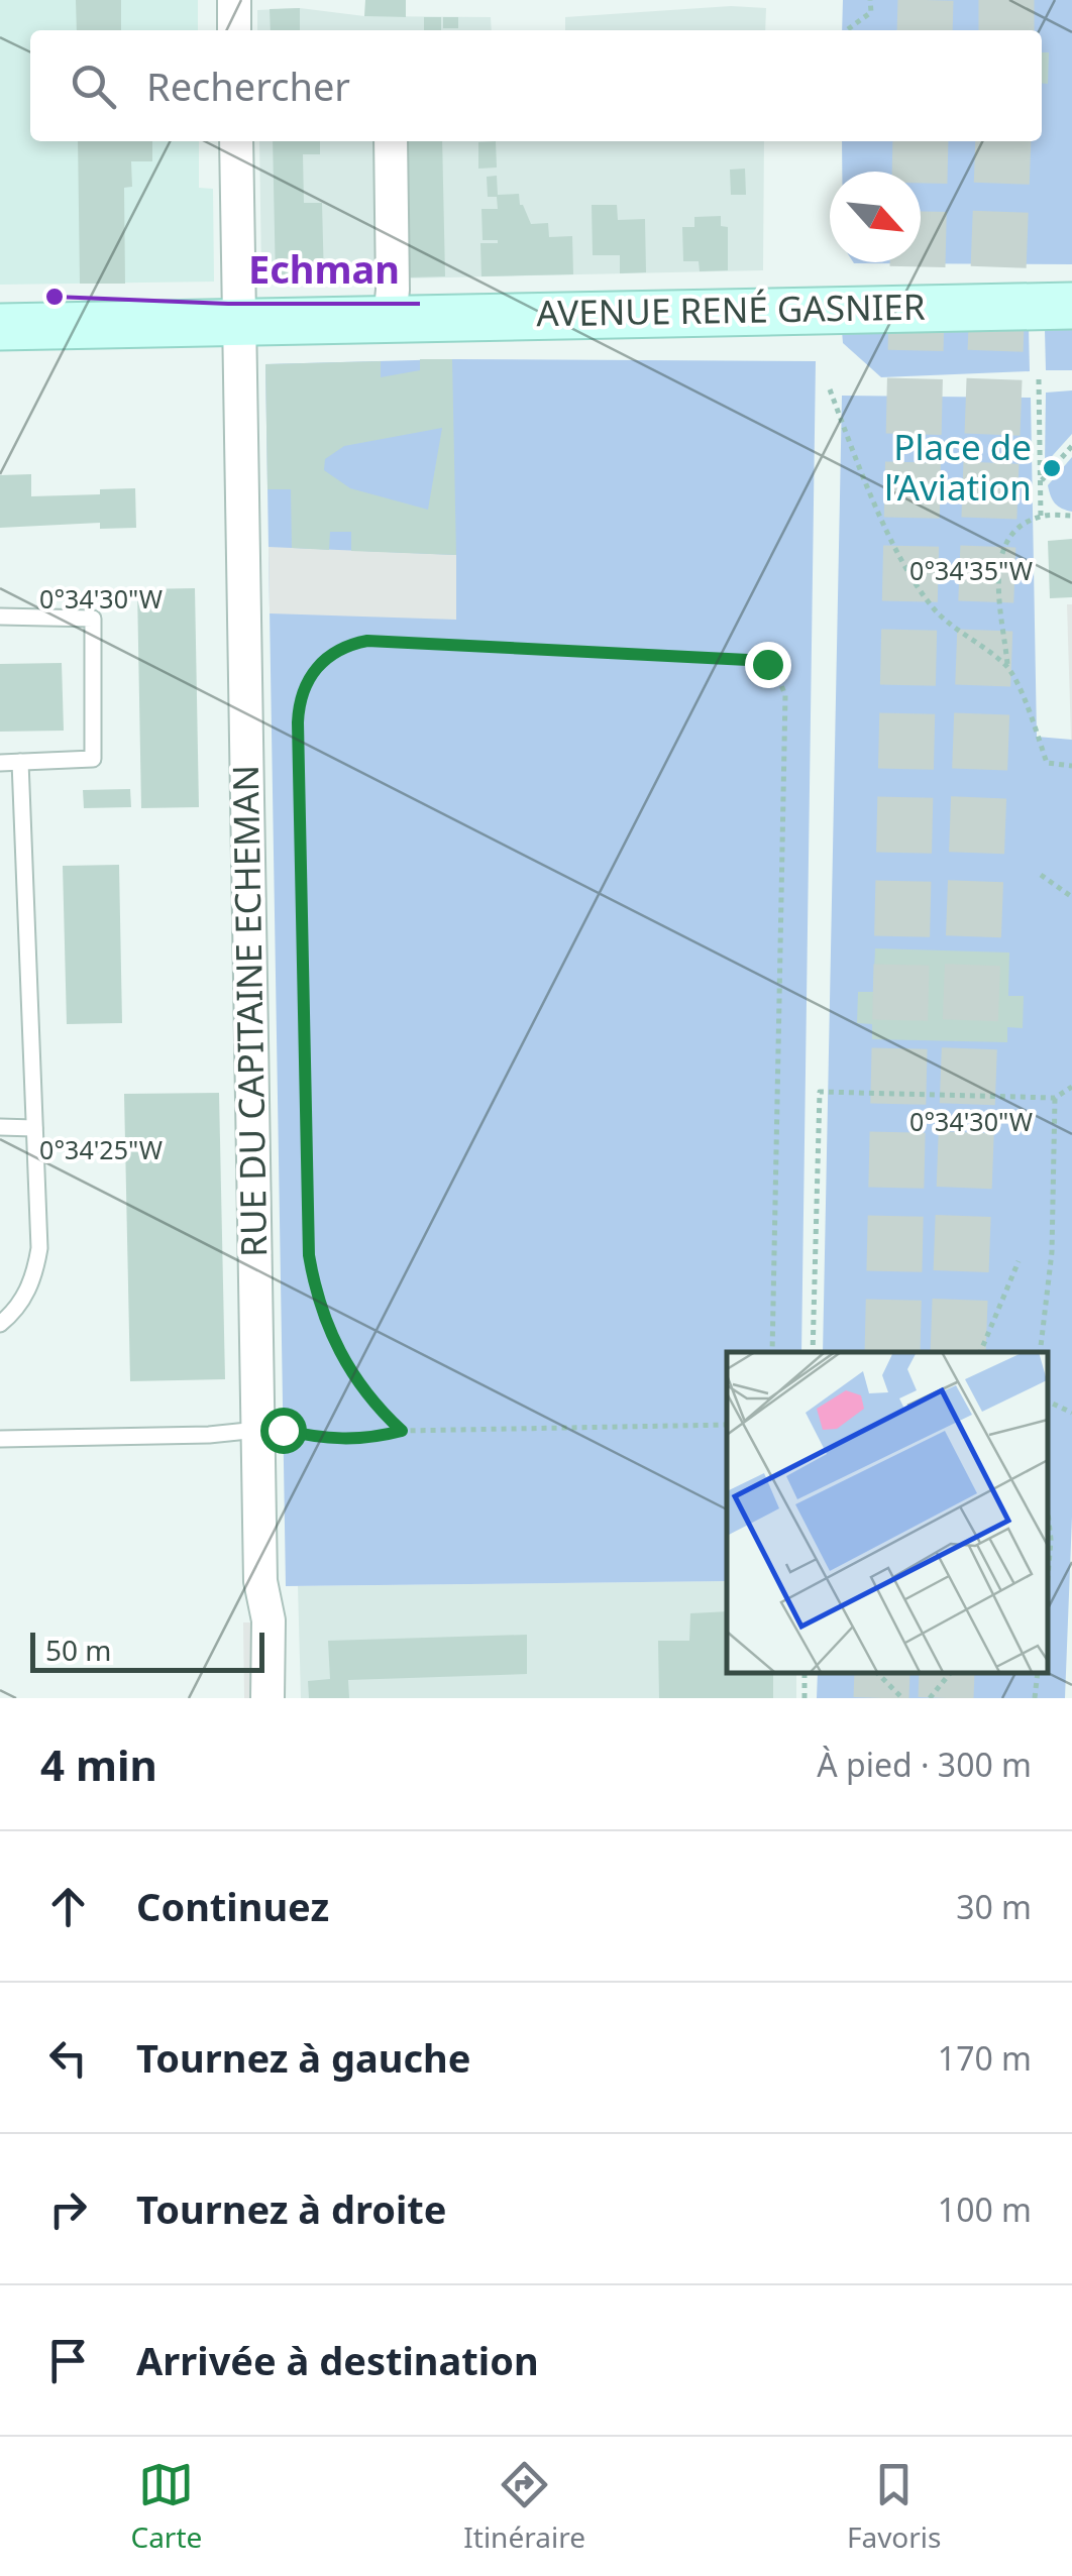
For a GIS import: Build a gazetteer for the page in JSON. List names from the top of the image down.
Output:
{
  "streets": {
    "main road": ["AVENUE RENÉ GASNIER"],
    "street": ["RUE DU CAPITAINE ECHEMAN"]
  },
  "crossings": [
    ["AVENUE RENÉ GASNIER", "RUE DU CAPITAINE ECHEMAN"]
  ],
  "places": ["Echman", "Place de l’Aviation"],
  "scale_bar": "50 m",
  "north": "bottom right",
  "page": {
    "search": "Rechercher",
    "scale": "50 m",
    "heading": ["4 min", "À pied · 300 m"],
    "list": [
      ["Continuez", "30 m"],
      ["Tournez à gauche", "170 m"],
      ["Tournez à droite", "100 m"],
      "Arrivée à destination"
    ],
    "nav": ["Carte", "Itinéraire", "Favoris"]
  },
  "coordinates": ["0°34'35\"W", "0°34'30\"W", "0°34'25\"W"]
}
